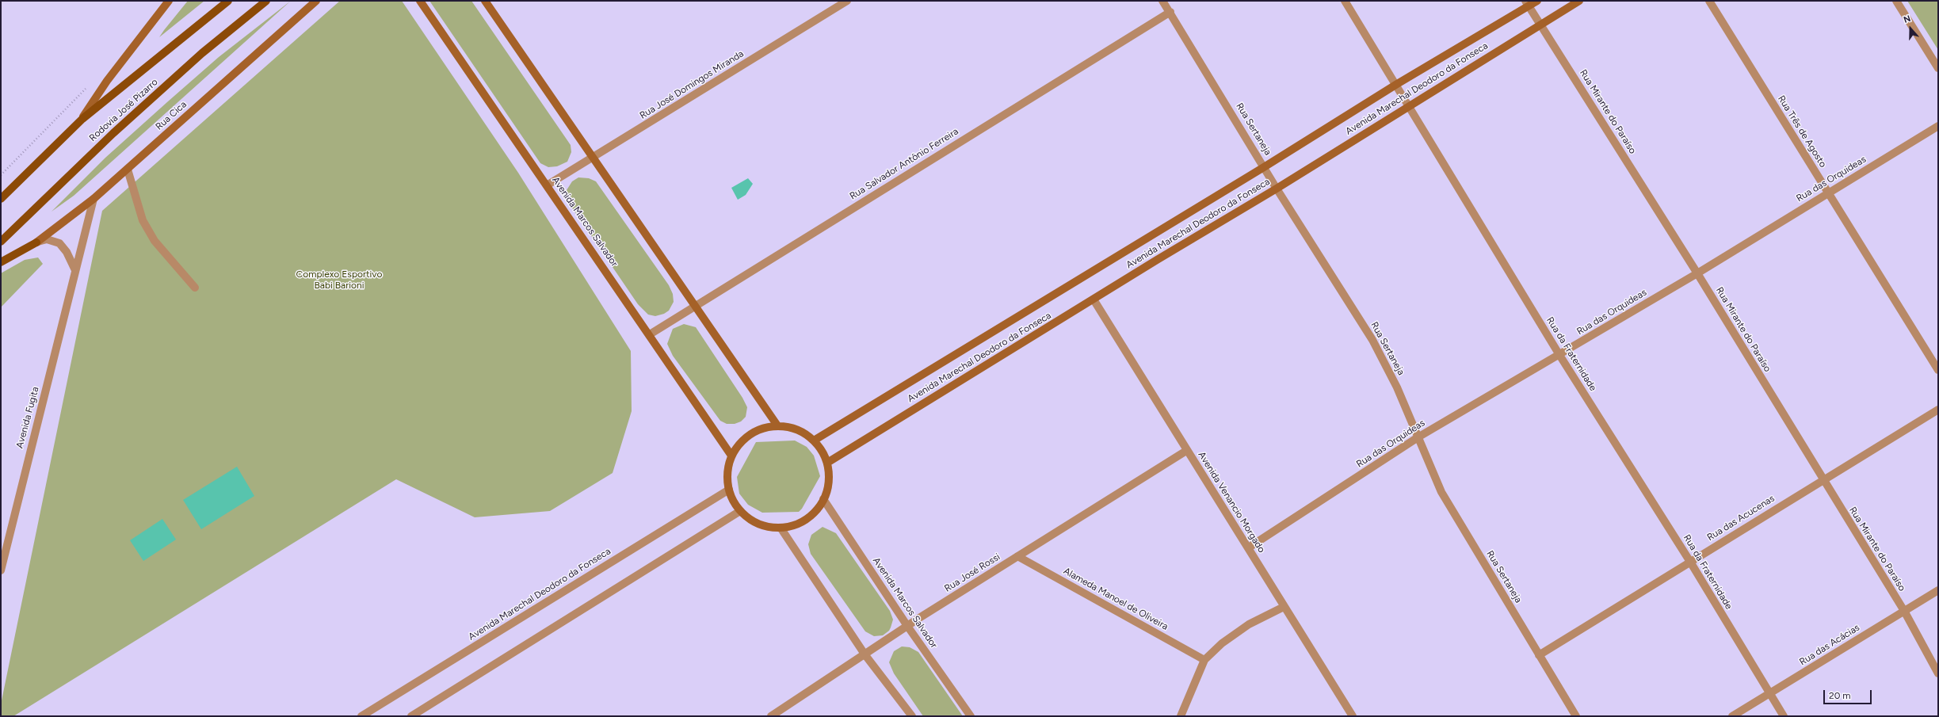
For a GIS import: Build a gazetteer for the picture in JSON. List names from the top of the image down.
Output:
{
  "streets": {
    "main road": ["Rodovia José Pizarro"],
    "street": [
      "Rua José Domingos Miranda",
      "Avenida Marechal Deodoro da Fonseca",
      "Rua Mirante do Paraíso",
      "Rua Cica",
      "Rua Sertaneja",
      "Rua Três de Agosto",
      "Rua Salvador Antônio Ferreira",
      "Rua das Orquideas",
      "Avenida Marcos Salvador",
      "Rua da Fraternidade",
      "Avenida Fugita",
      "Avenida Venancio Morgado",
      "Rua das Acucenas",
      "Rua José Rossi",
      "Alameda Manoel de Oliveira",
      "Rua das Acácias"
    ]
  },
  "crossings": [
    ["Rua José Domingos Miranda", "Avenida Marcos Salvador"],
    ["Avenida Marechal Deodoro da Fonseca", "Rua Mirante do Paraíso"],
    ["Avenida Marechal Deodoro da Fonseca", "Rua Sertaneja"],
    ["Avenida Marechal Deodoro da Fonseca", "Avenida Marcos Salvador"],
    ["Avenida Marechal Deodoro da Fonseca", "Rua da Fraternidade"],
    ["Avenida Marechal Deodoro da Fonseca", "Avenida Venancio Morgado"],
    ["Rua Mirante do Paraíso", "Rua das Orquideas"],
    ["Rua Mirante do Paraíso", "Rua das Acucenas"],
    ["Rua Mirante do Paraíso", "Rua das Acácias"],
    ["Rua Cica", "Avenida Fugita"],
    ["Rua Sertaneja", "Rua Salvador Antônio Ferreira"],
    ["Rua Sertaneja", "Rua das Orquideas"],
    ["Rua Sertaneja", "Rua das Acucenas"],
    ["Rua Três de Agosto", "Rua das Orquideas"],
    ["Rua Salvador Antônio Ferreira", "Avenida Marcos Salvador"],
    ["Rua das Orquideas", "Rua da Fraternidade"],
    ["Rua das Orquideas", "Avenida Venancio Morgado"],
    ["Avenida Marcos Salvador", "Rua José Rossi"],
    ["Rua da Fraternidade", "Rua das Acucenas"],
    ["Rua da Fraternidade", "Rua das Acácias"],
    ["Avenida Venancio Morgado", "Rua José Rossi"],
    ["Rua José Rossi", "Alameda Manoel de Oliveira"]
  ],
  "parks": ["Complexo Esportivo Babi Barioni"],
  "scale_bar": "20 m",
  "north": "top"
}
